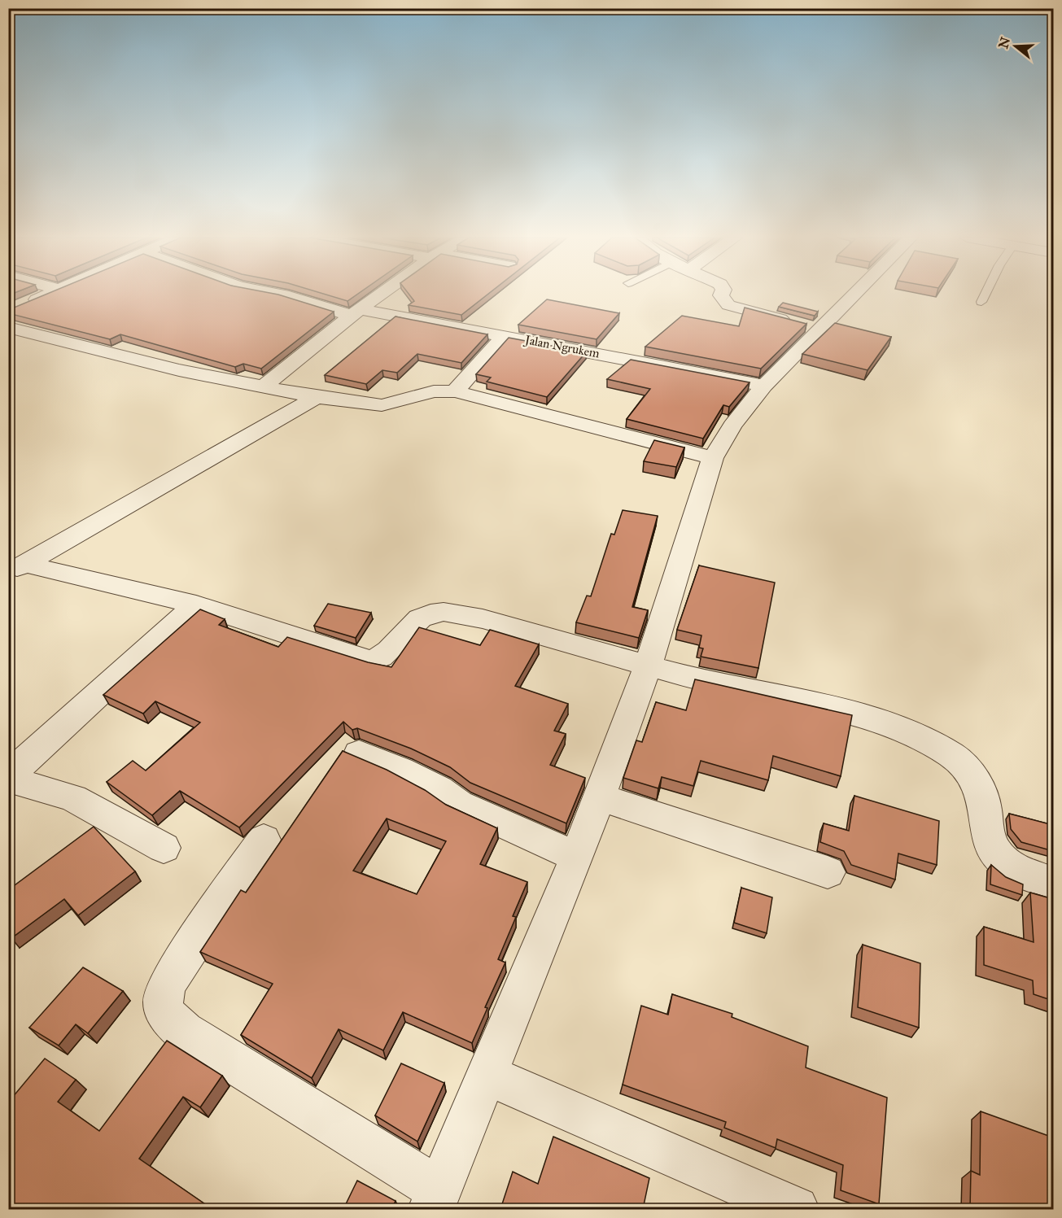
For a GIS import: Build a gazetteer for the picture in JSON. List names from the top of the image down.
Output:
{
  "streets": {
    "street": ["Jalan Ngrukem"]
  },
  "north": "left"
}
